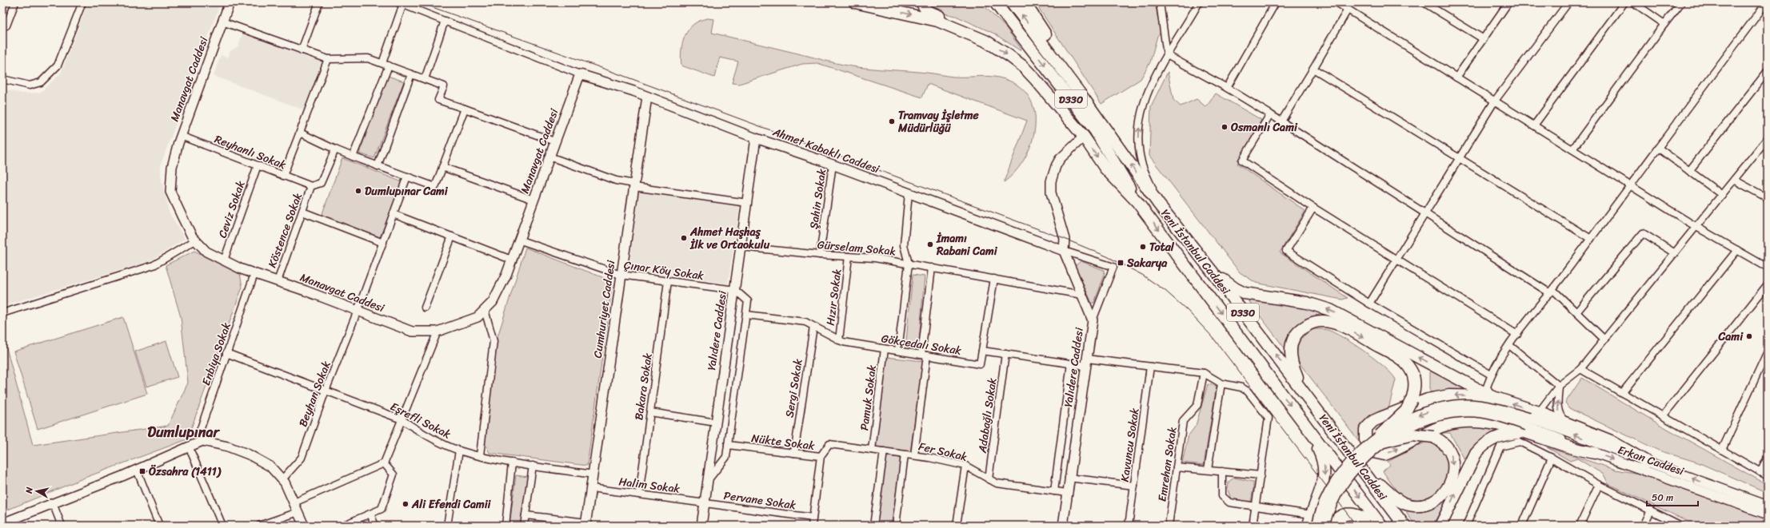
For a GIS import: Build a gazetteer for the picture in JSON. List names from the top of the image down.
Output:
{
  "streets": {
    "highway": ["D330", "Yeni İstanbul Caddesi"],
    "street": [
      "Manavgat Caddesi",
      "Ahmet Kabaklı Caddesi",
      "Reyhanlı Sokak",
      "Şahin Sokak",
      "Ceviz Sokak",
      "Köstence Sokak",
      "Gürselam Sokak",
      "Çınar Köy Sokak",
      "Hızır Sokak",
      "Cumhuriyet Caddesi",
      "Yalıdere Caddesi",
      "Gökçedalı Sokak",
      "Enbiya Sokak",
      "Bakara Sokak",
      "Sergi Sokak",
      "Beyhan Sokak",
      "Pamuk Sokak",
      "Adabağlı Sokak",
      "Eşrefli Sokak",
      "Nükte Sokak",
      "Kavuncu Sokak",
      "Fer Sokak",
      "Erkan Caddesi",
      "Emrehan Sokak",
      "Halim Sokak",
      "Pervane Sokak"
    ]
  },
  "crossings": [
    ["Manavgat Caddesi", "Ahmet Kabaklı Caddesi"],
    ["Manavgat Caddesi", "Reyhanlı Sokak"],
    ["Manavgat Caddesi", "Ceviz Sokak"],
    ["Manavgat Caddesi", "Köstence Sokak"],
    ["Manavgat Caddesi", "Çınar Köy Sokak"],
    ["Manavgat Caddesi", "Enbiya Sokak"],
    ["Manavgat Caddesi", "Beyhan Sokak"],
    ["D330", "Yeni İstanbul Caddesi"],
    ["Ahmet Kabaklı Caddesi", "Şahin Sokak"],
    ["Ahmet Kabaklı Caddesi", "Cumhuriyet Caddesi"],
    ["Ahmet Kabaklı Caddesi", "Yalıdere Caddesi"],
    ["Reyhanlı Sokak", "Ceviz Sokak"],
    ["Reyhanlı Sokak", "Köstence Sokak"],
    ["Şahin Sokak", "Gürselam Sokak"],
    ["Gürselam Sokak", "Hızır Sokak"],
    ["Gürselam Sokak", "Yalıdere Caddesi"],
    ["Çınar Köy Sokak", "Cumhuriyet Caddesi"],
    ["Çınar Köy Sokak", "Yalıdere Caddesi"],
    ["Çınar Köy Sokak", "Bakara Sokak"],
    ["Hızır Sokak", "Gökçedalı Sokak"],
    ["Cumhuriyet Caddesi", "Eşrefli Sokak"],
    ["Cumhuriyet Caddesi", "Halim Sokak"],
    ["Yalıdere Caddesi", "Fer Sokak"],
    ["Yalıdere Caddesi", "Halim Sokak"],
    ["Yalıdere Caddesi", "Pervane Sokak"],
    ["Gökçedalı Sokak", "Sergi Sokak"],
    ["Gökçedalı Sokak", "Pamuk Sokak"],
    ["Enbiya Sokak", "Eşrefli Sokak"],
    ["Bakara Sokak", "Halim Sokak"],
    ["Sergi Sokak", "Nükte Sokak"],
    ["Beyhan Sokak", "Eşrefli Sokak"],
    ["Pamuk Sokak", "Fer Sokak"],
    ["Adabağlı Sokak", "Fer Sokak"],
    ["Nükte Sokak", "Fer Sokak"],
    ["Halim Sokak", "Pervane Sokak"]
  ],
  "districts": ["Dumlupınar"],
  "places": {
    "other": [
      "Tramvay İşletme Müdürlüğü",
      "Osmanlı Cami",
      "Dumlupınar Cami",
      "Ahmet Haşhaş İlk ve Ortaokulu",
      "İmamı Rabani Cami",
      "Total",
      "Cami",
      "Ali Efendi Camii"
    ],
    "transit": ["Sakarya", "Özsahra (1411)"]
  },
  "scale_bar": "50 m",
  "north": "left"
}
